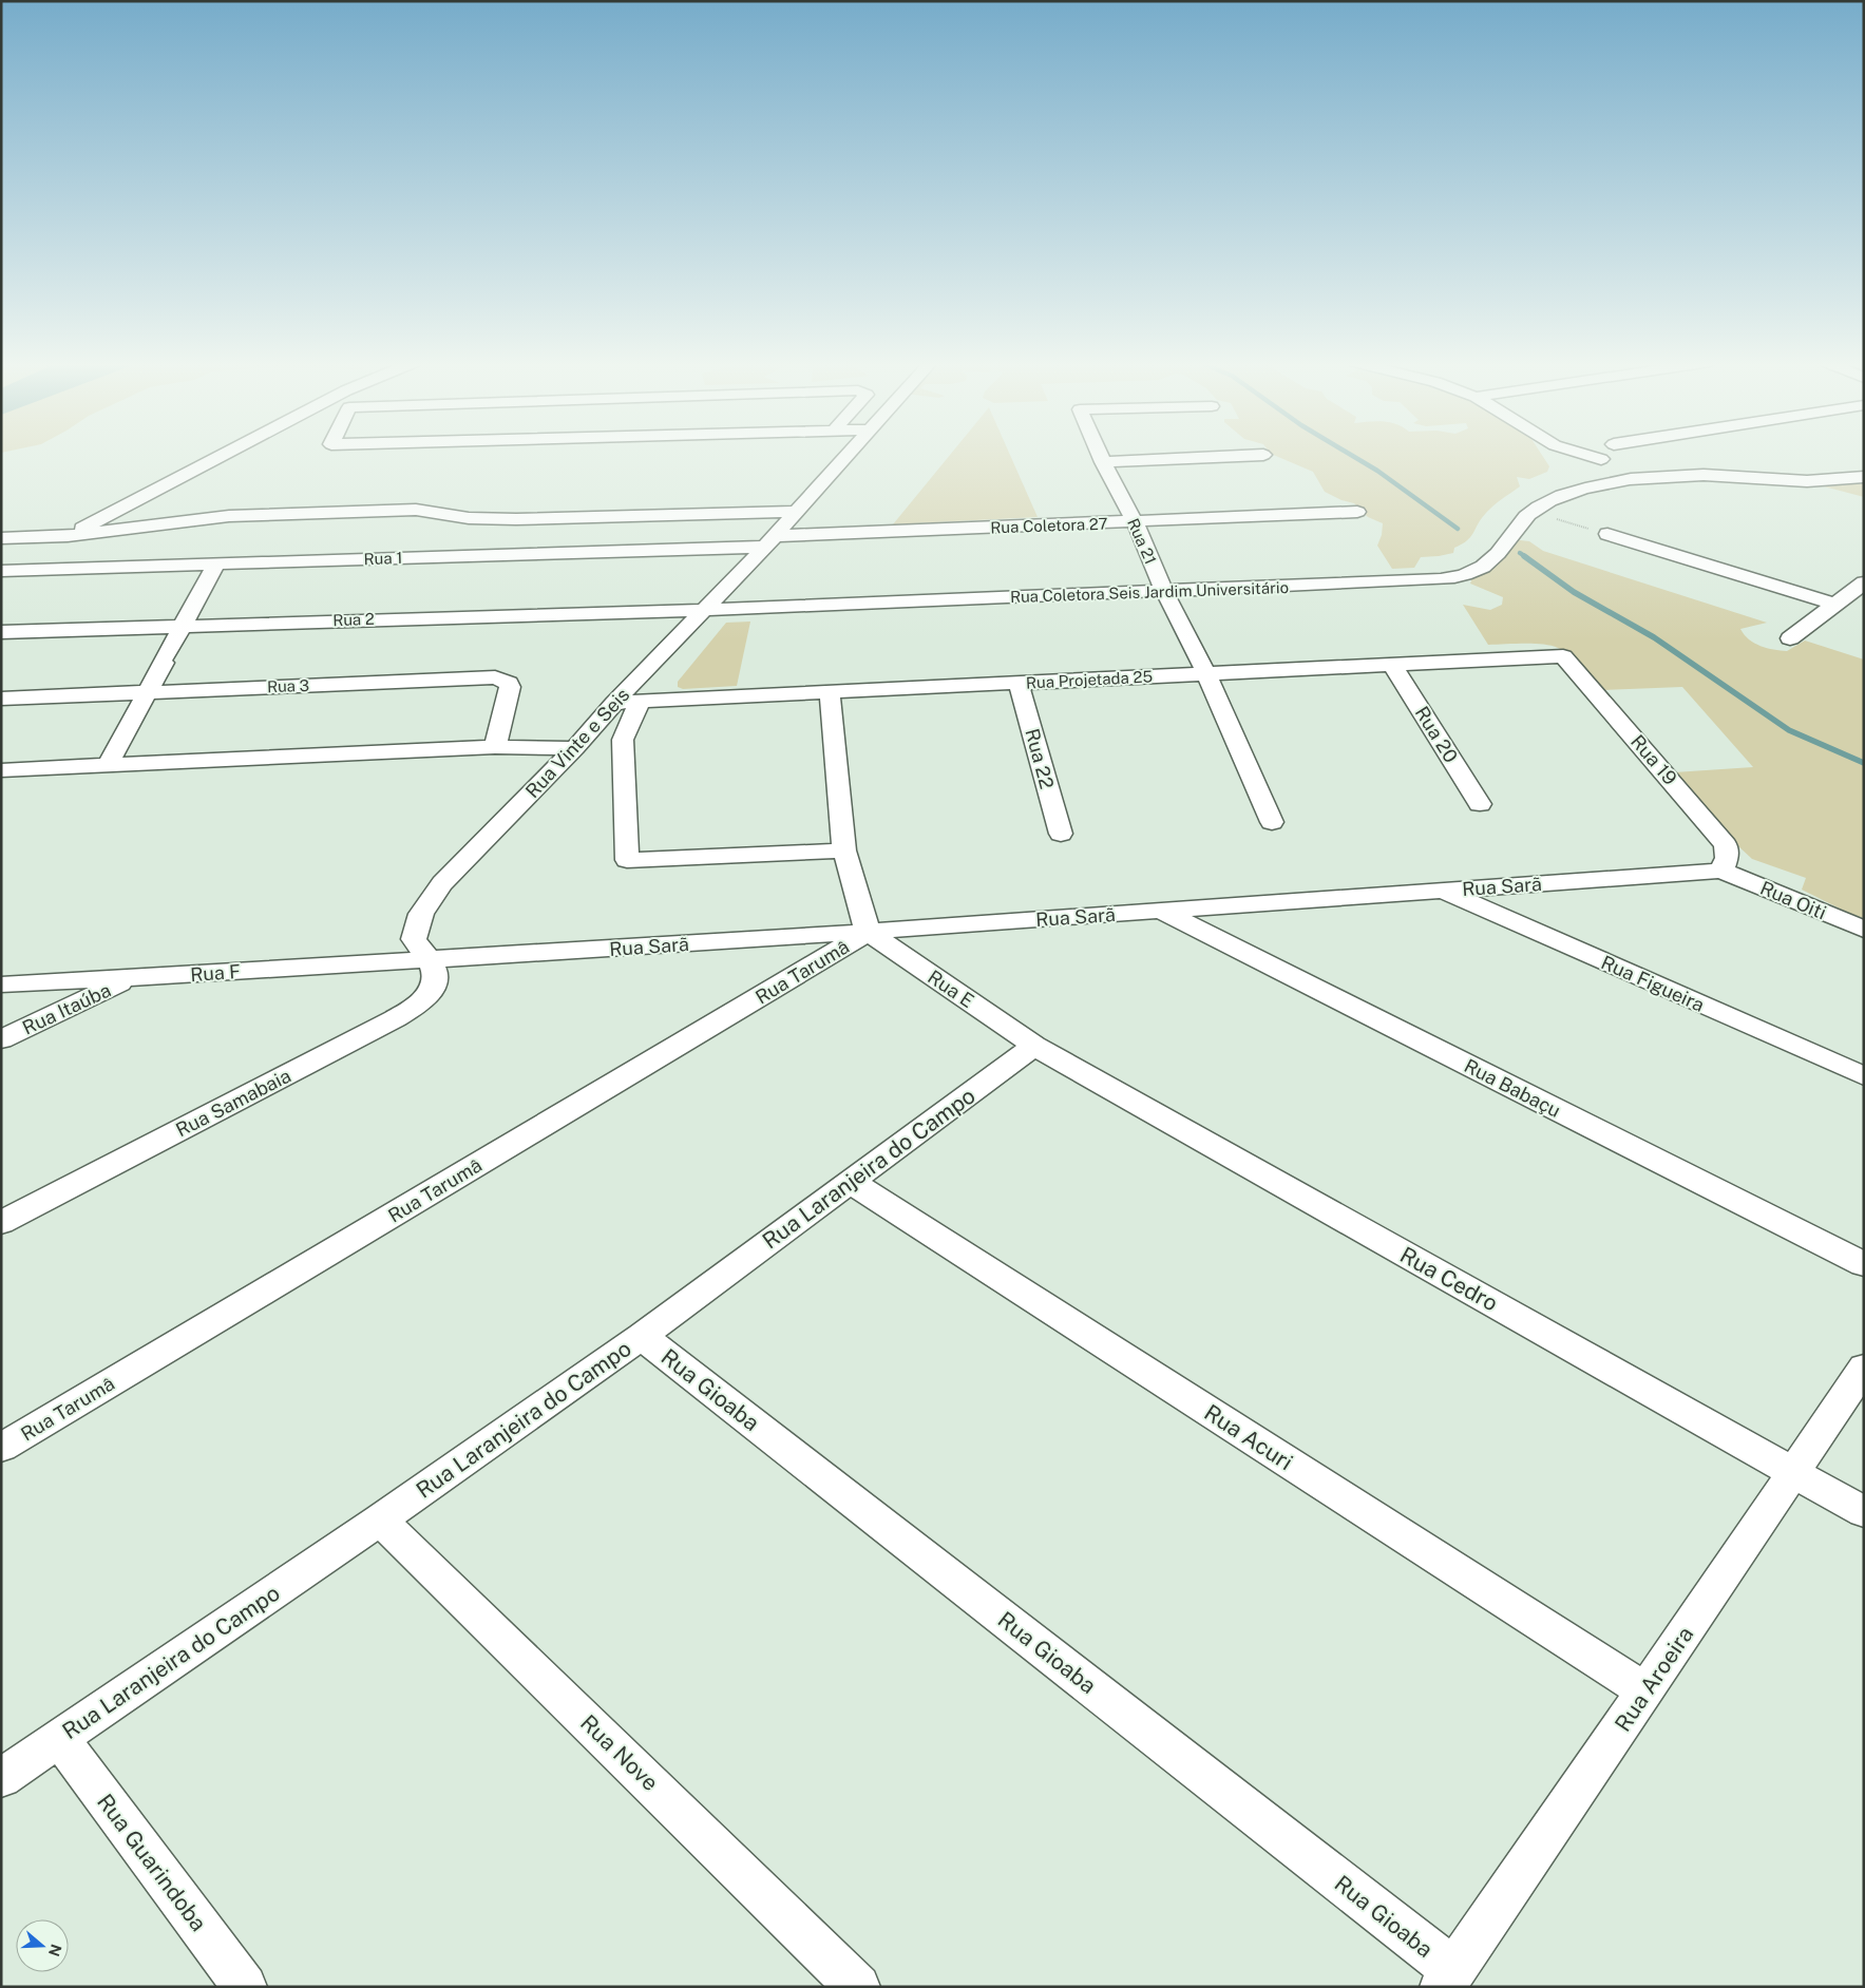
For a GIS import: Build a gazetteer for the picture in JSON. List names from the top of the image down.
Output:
{
  "streets": {
    "street": [
      "Rua Coletora 27",
      "Rua 21",
      "Rua 1",
      "Rua Coletora Seis Jardim Universitário",
      "Rua 2",
      "Rua Projetada 25",
      "Rua 3",
      "Rua 20",
      "Rua Vinte e Seis",
      "Rua 22",
      "Rua 19",
      "Rua Sarã",
      "Rua Oiti",
      "Rua Tarumâ",
      "Rua F",
      "Rua Figueira",
      "Rua E",
      "Rua Itaúba",
      "Rua Babaçu",
      "Rua Samabaia",
      "Rua Laranjeira do Campo",
      "Rua Cedro",
      "Rua Gioaba",
      "Rua Acuri",
      "Rua Aroeira",
      "Rua Nove",
      "Rua Guarindoba"
    ]
  },
  "crossings": [
    ["Rua Coletora 27", "Rua 21"],
    ["Rua Coletora 27", "Rua 1"],
    ["Rua Coletora 27", "Rua Vinte e Seis"],
    ["Rua 21", "Rua Coletora Seis Jardim Universitário"],
    ["Rua 21", "Rua Projetada 25"],
    ["Rua 1", "Rua Vinte e Seis"],
    ["Rua Coletora Seis Jardim Universitário", "Rua 2"],
    ["Rua Coletora Seis Jardim Universitário", "Rua Vinte e Seis"],
    ["Rua 2", "Rua Vinte e Seis"],
    ["Rua Projetada 25", "Rua 20"],
    ["Rua Projetada 25", "Rua Vinte e Seis"],
    ["Rua Projetada 25", "Rua 22"],
    ["Rua Projetada 25", "Rua 19"],
    ["Rua Vinte e Seis", "Rua Sarã"],
    ["Rua Vinte e Seis", "Rua F"],
    ["Rua Vinte e Seis", "Rua Samabaia"],
    ["Rua 19", "Rua Sarã"],
    ["Rua 19", "Rua Oiti"],
    ["Rua Sarã", "Rua Oiti"],
    ["Rua Sarã", "Rua Tarumâ"],
    ["Rua Sarã", "Rua F"],
    ["Rua Sarã", "Rua Figueira"],
    ["Rua Sarã", "Rua E"],
    ["Rua Sarã", "Rua Babaçu"],
    ["Rua Sarã", "Rua Samabaia"],
    ["Rua Tarumâ", "Rua E"],
    ["Rua F", "Rua Itaúba"],
    ["Rua F", "Rua Samabaia"],
    ["Rua E", "Rua Laranjeira do Campo"],
    ["Rua E", "Rua Cedro"],
    ["Rua Laranjeira do Campo", "Rua Cedro"],
    ["Rua Laranjeira do Campo", "Rua Gioaba"],
    ["Rua Laranjeira do Campo", "Rua Acuri"],
    ["Rua Laranjeira do Campo", "Rua Nove"],
    ["Rua Laranjeira do Campo", "Rua Guarindoba"],
    ["Rua Cedro", "Rua Aroeira"],
    ["Rua Gioaba", "Rua Aroeira"],
    ["Rua Acuri", "Rua Aroeira"]
  ],
  "north": "right"
}
